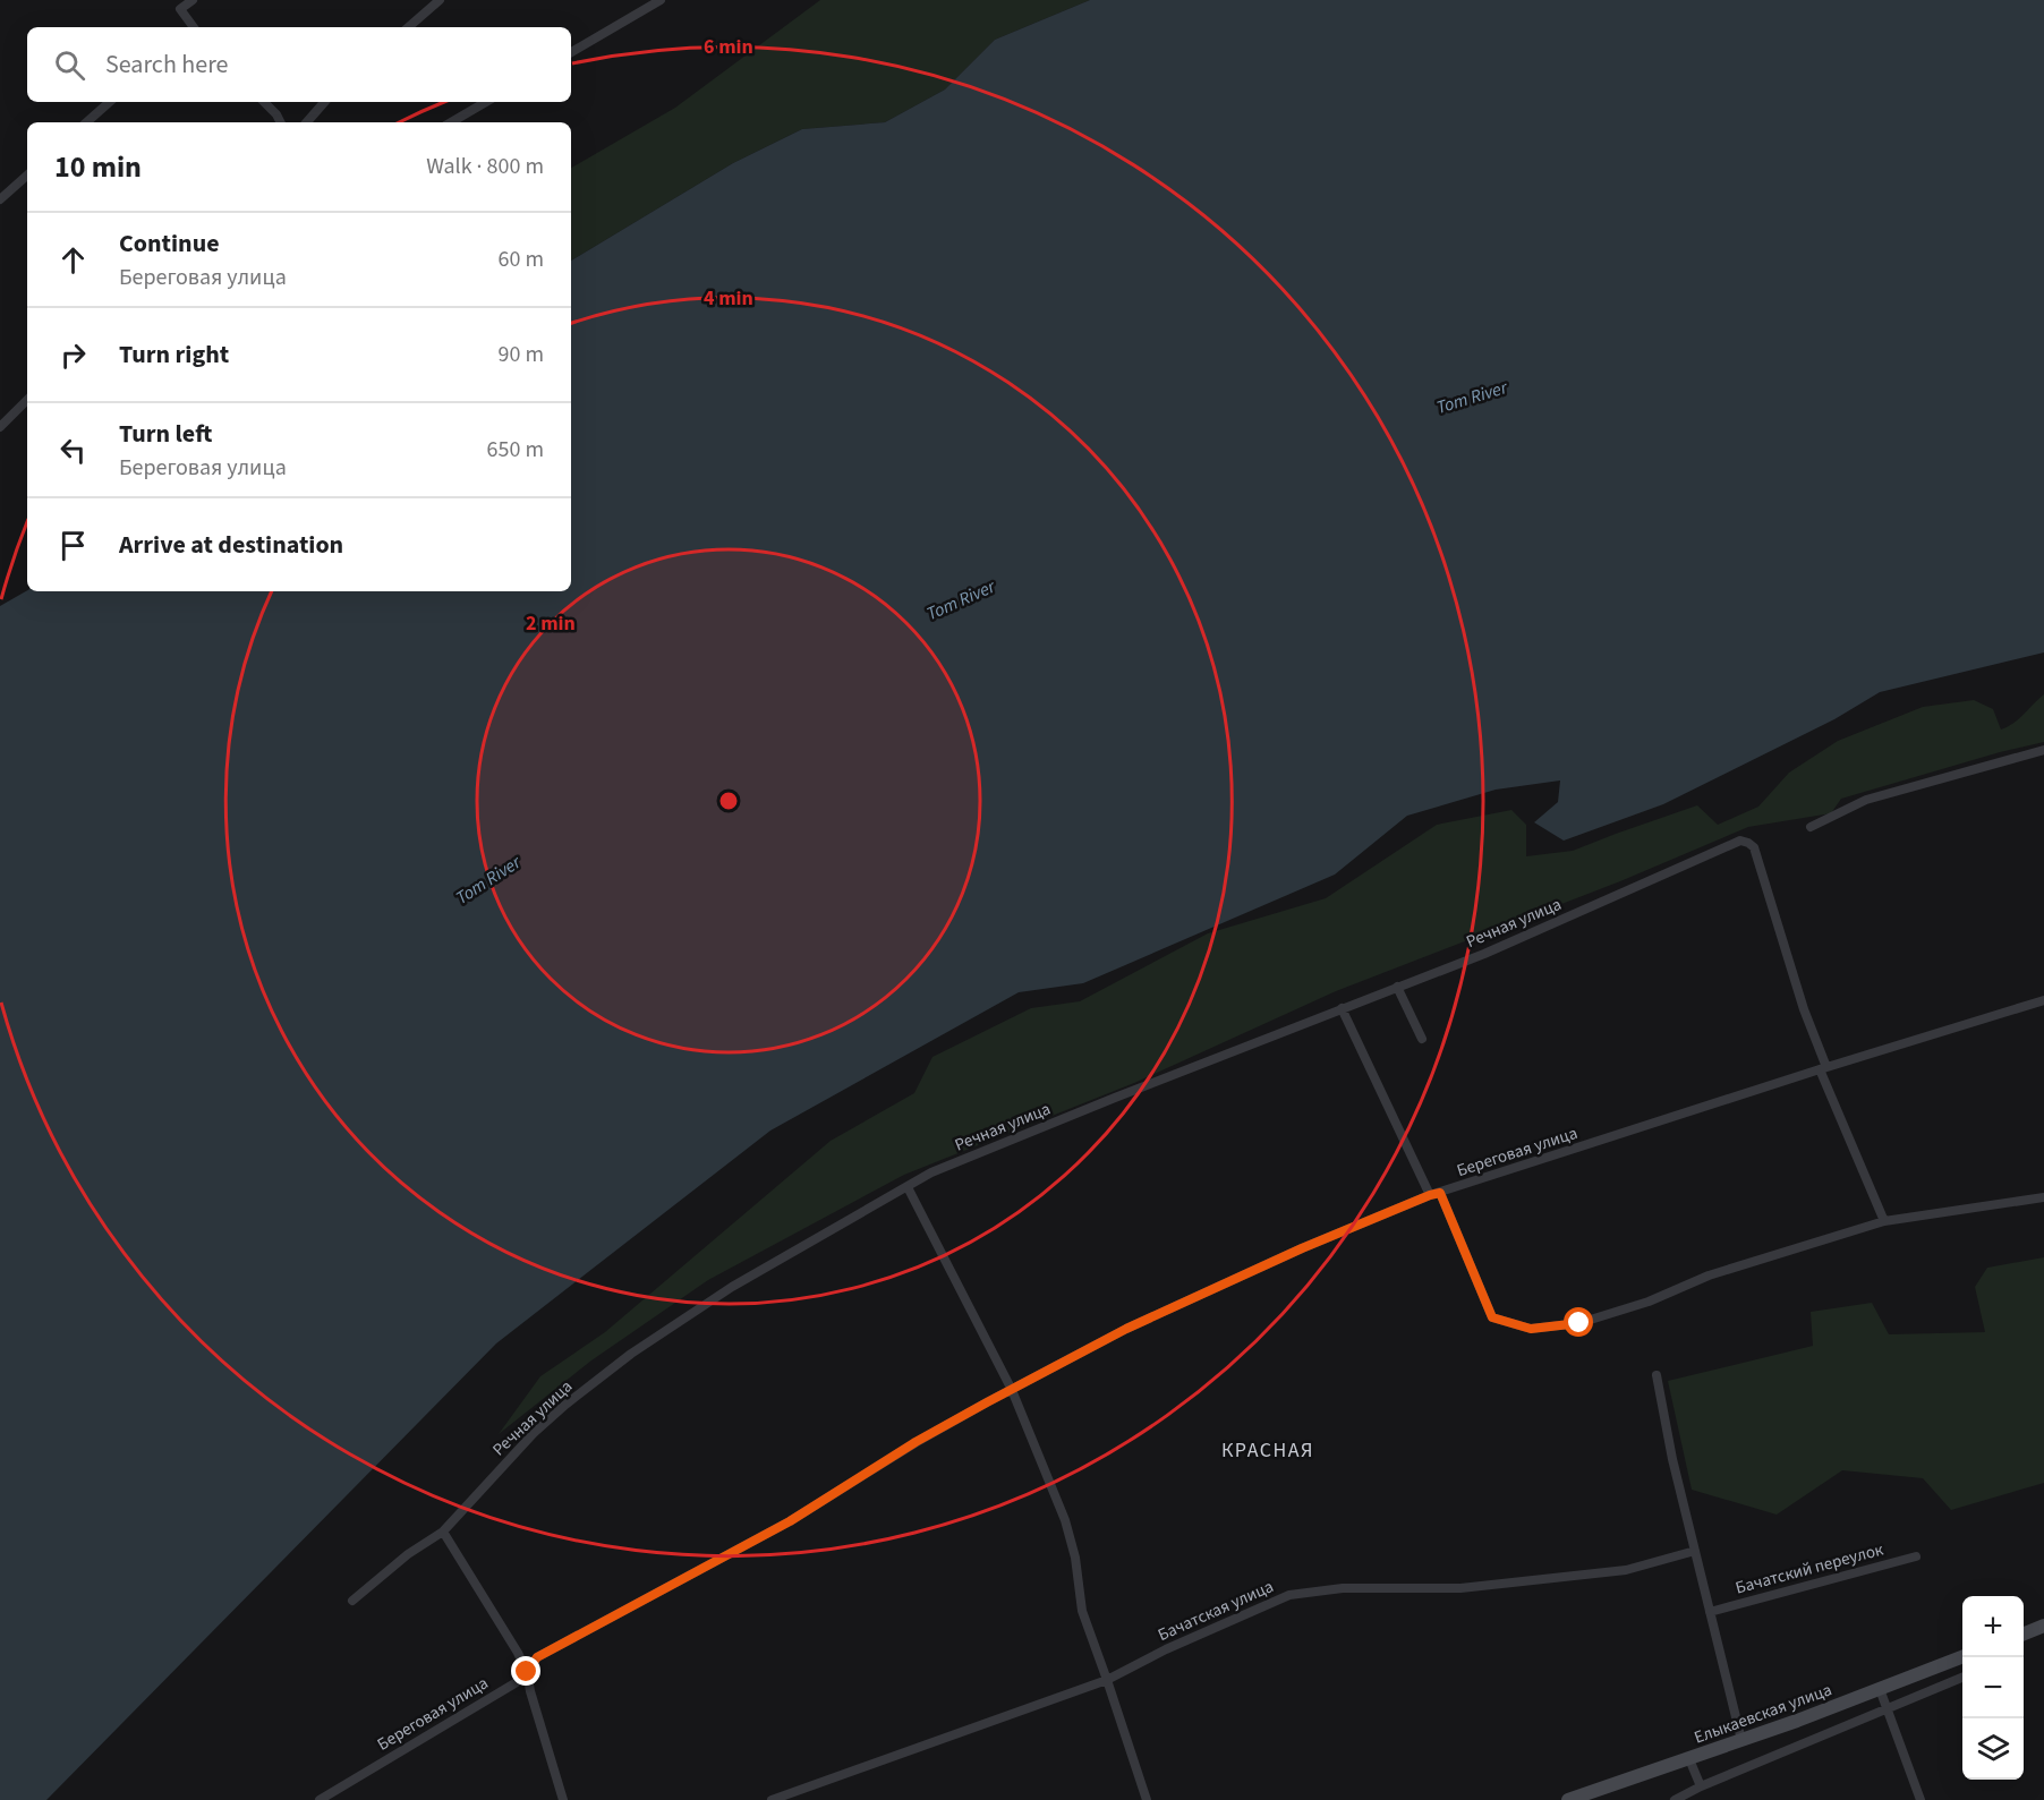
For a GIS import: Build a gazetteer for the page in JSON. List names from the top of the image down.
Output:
{
  "streets": {
    "street": [
      "Речная улица",
      "Береговая улица",
      "Бачатский переулок",
      "Бачатская улица",
      "Елыкаевская улица"
    ]
  },
  "crossings": [
    ["Речная улица", "Береговая улица"]
  ],
  "districts": ["КРАСНАЯ"],
  "water": ["Tom River"],
  "page": {
    "search": "Search here",
    "heading": ["10 min", "Walk · 800 m"],
    "list": [
      ["Continue", "Береговая улица", "60 m"],
      ["Turn right", "90 m"],
      ["Turn left", "Береговая улица", "650 m"],
      "Arrive at destination"
    ],
    "map_buttons": ["+", "−"]
  },
  "rings": ["6 min", "4 min", "2 min"]
}
